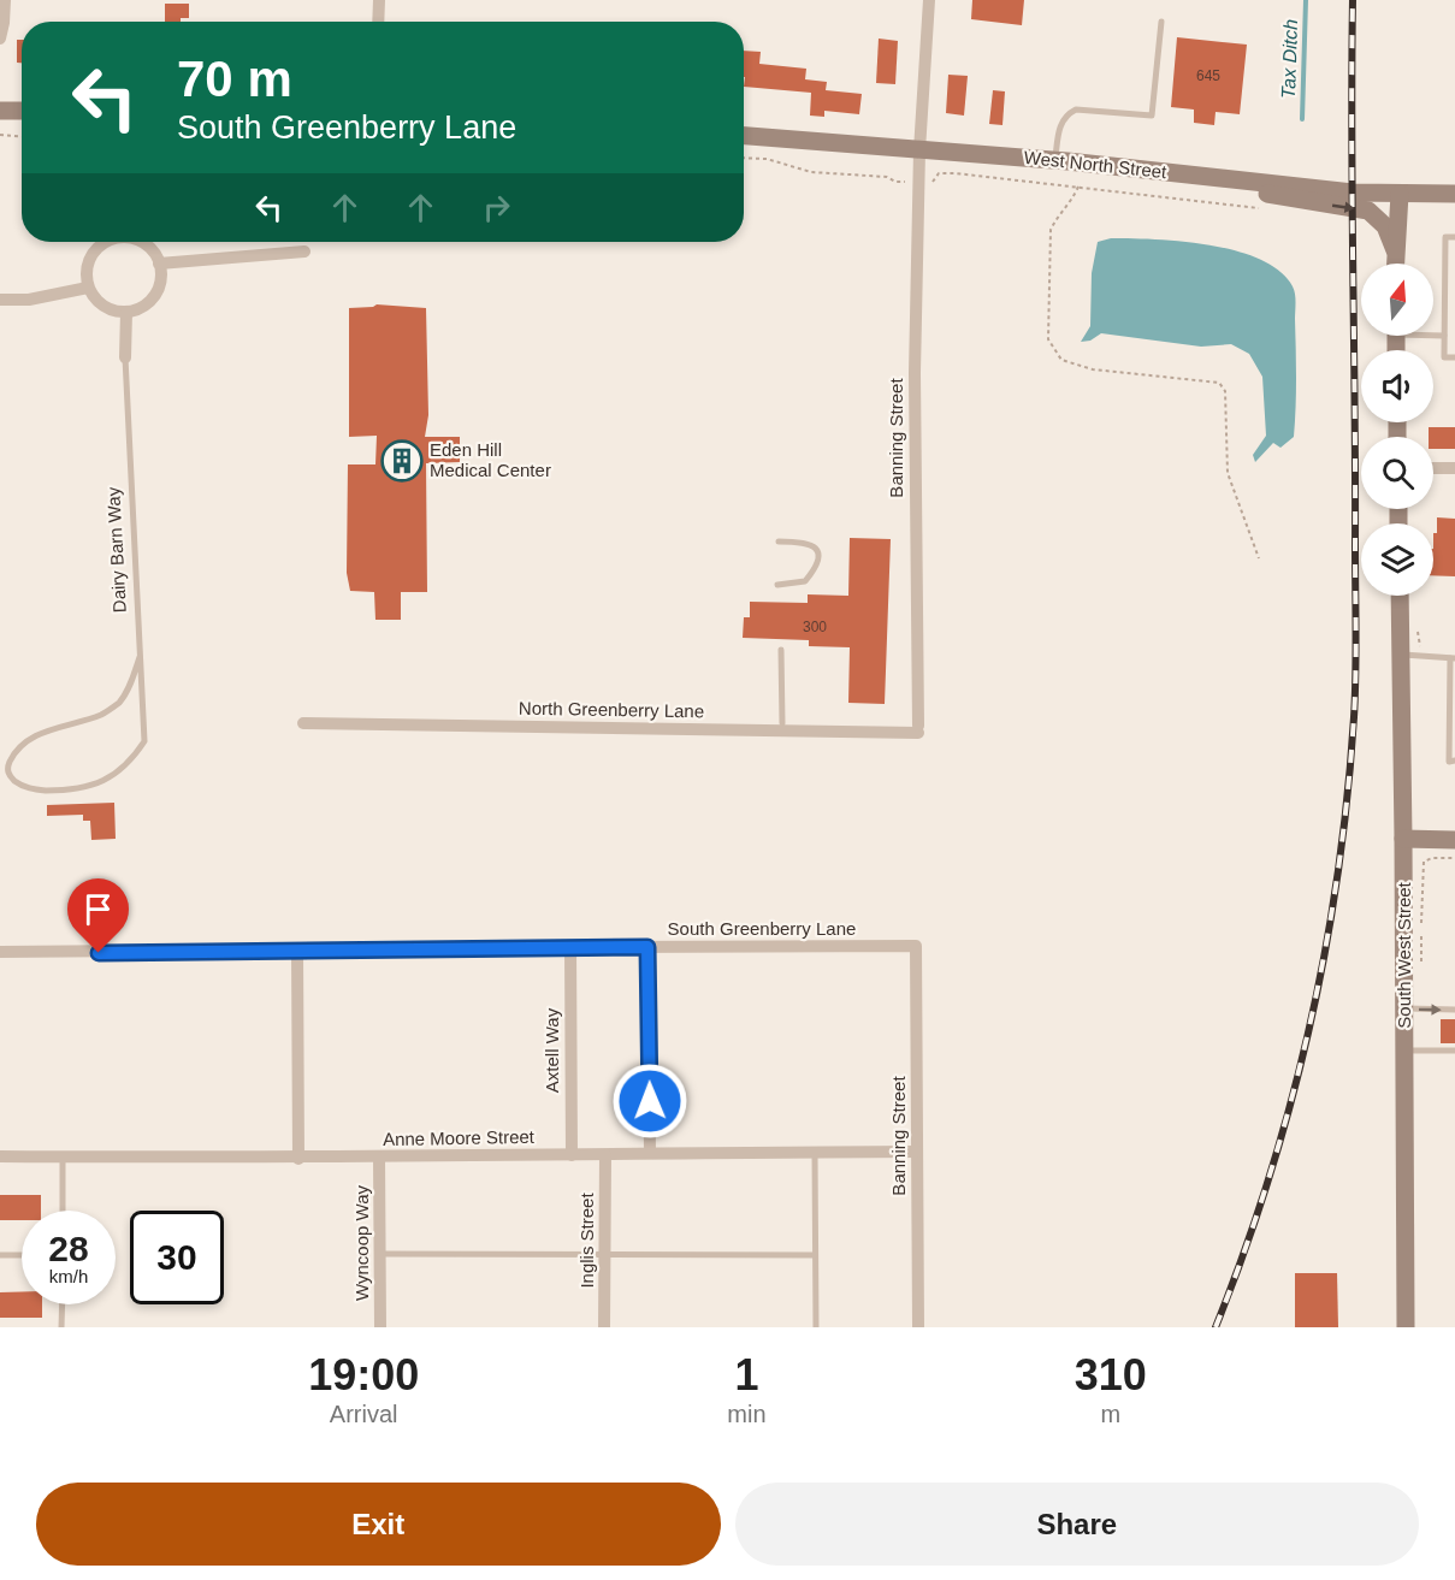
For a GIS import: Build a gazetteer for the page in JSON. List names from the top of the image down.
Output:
{
  "streets": {
    "street": [
      "West North Street",
      "Banning Street",
      "North Greenberry Lane",
      "South Greenberry Lane",
      "South West Street",
      "Axtell Way",
      "Anne Moore Street",
      "Inglis Street",
      "Wyncoop Way"
    ],
    "lane": ["Dairy Barn Way"]
  },
  "crossings": [
    ["West North Street", "Banning Street"],
    ["Banning Street", "North Greenberry Lane"],
    ["Banning Street", "South Greenberry Lane"],
    ["Banning Street", "Anne Moore Street"],
    ["South Greenberry Lane", "Axtell Way"],
    ["Axtell Way", "Anne Moore Street"],
    ["Anne Moore Street", "Inglis Street"],
    ["Anne Moore Street", "Wyncoop Way"]
  ],
  "water": ["Tax Ditch"],
  "places": {
    "building": ["Eden Hill Medical Center"]
  },
  "house_numbers": ["645", "300"],
  "north": "top",
  "page": {
    "turn": ["70 m", "South Greenberry Lane"],
    "speed": "28 km/h",
    "limit": "30",
    "eta": [
      "19:00",
      "Arrival",
      "1",
      "min",
      "310",
      "m"
    ],
    "buttons": ["Exit", "Share"]
  }
}
